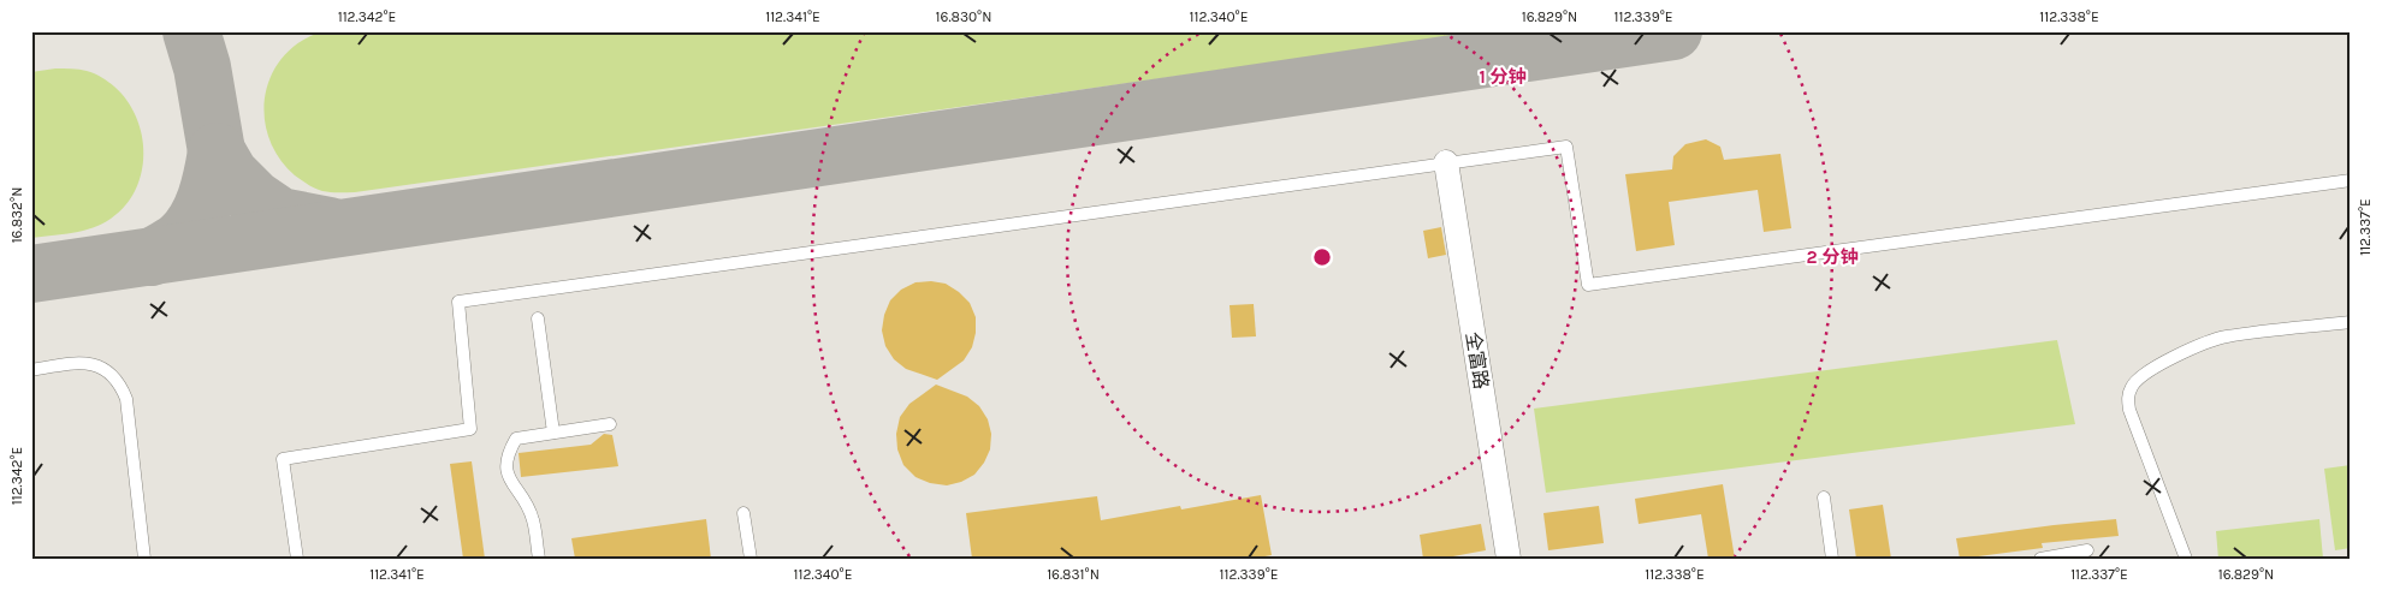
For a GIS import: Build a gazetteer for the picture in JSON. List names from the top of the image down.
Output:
{
  "streets": {
    "street": ["全富路"]
  },
  "coordinates": [
    "112.342°E",
    "112.341°E",
    "16.830°N",
    "112.340°E",
    "16.829°N",
    "112.339°E",
    "112.338°E",
    "16.832°N",
    "112.337°E",
    "16.831°N"
  ],
  "rings": ["1 分钟", "2 分钟"]
}
